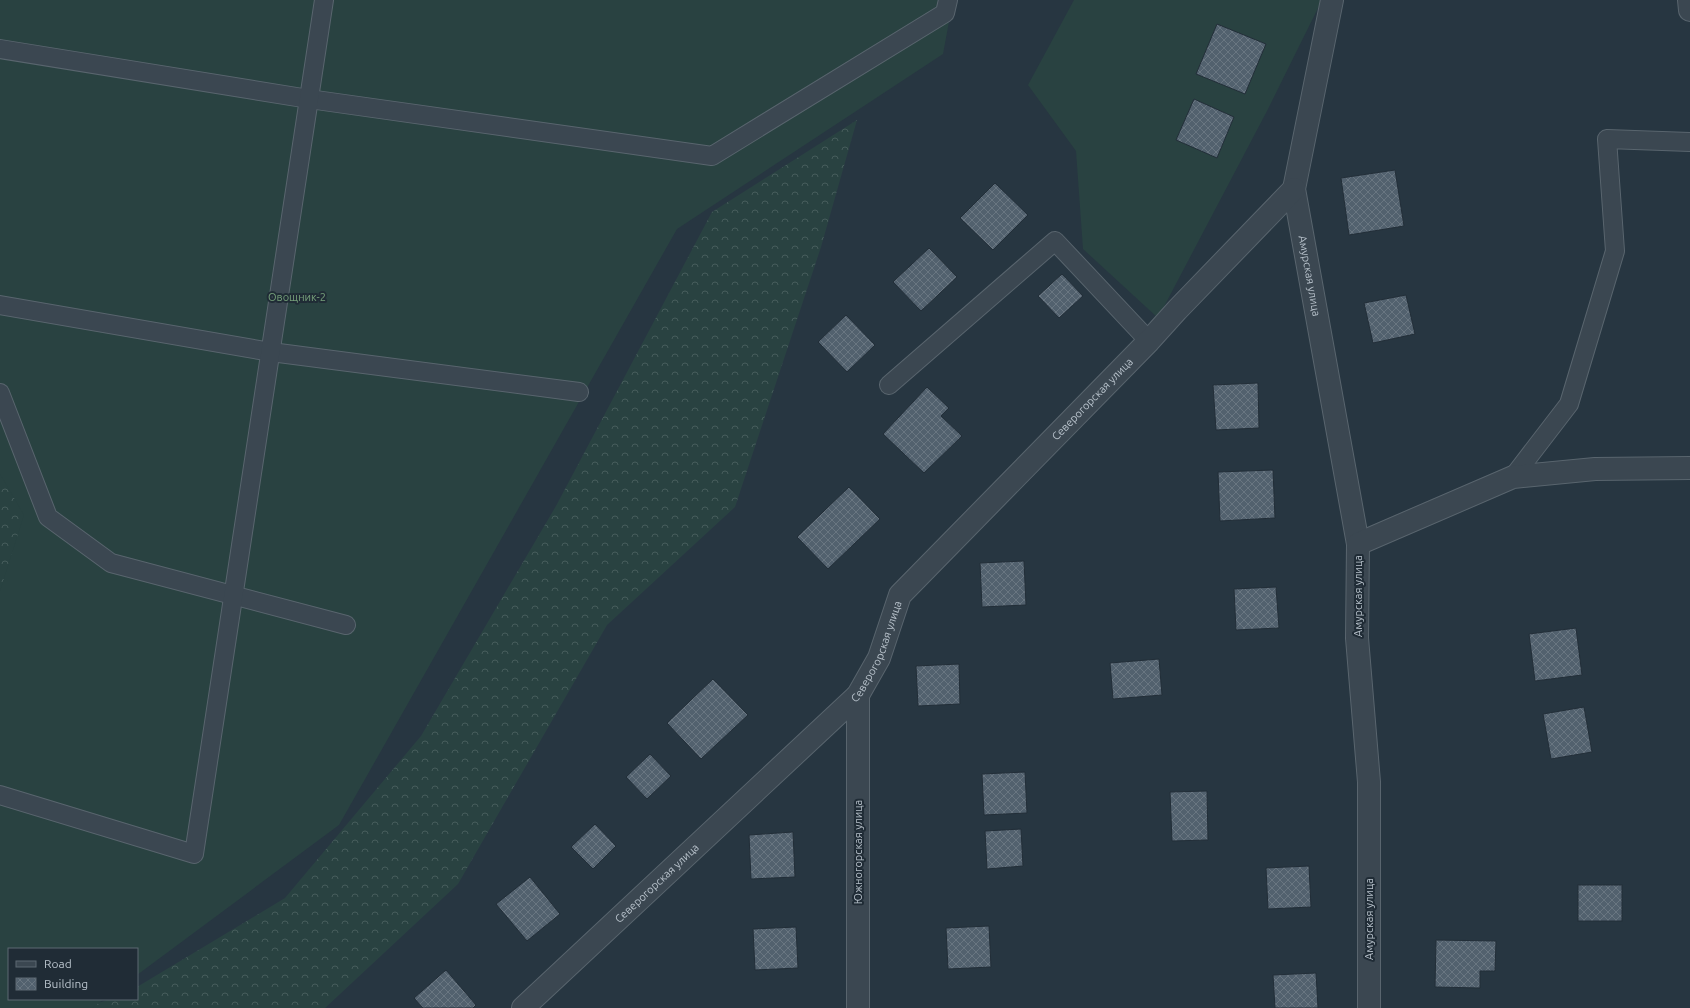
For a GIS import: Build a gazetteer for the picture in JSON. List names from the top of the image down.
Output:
{
  "streets": {
    "street": ["Амурская улица", "Северогорская улица", "Южногорская улица"]
  },
  "crossings": [
    ["Амурская улица", "Северогорская улица"],
    ["Северогорская улица", "Южногорская улица"]
  ],
  "parks": ["Овощник-2"],
  "legend": ["Road", "Building"]
}
